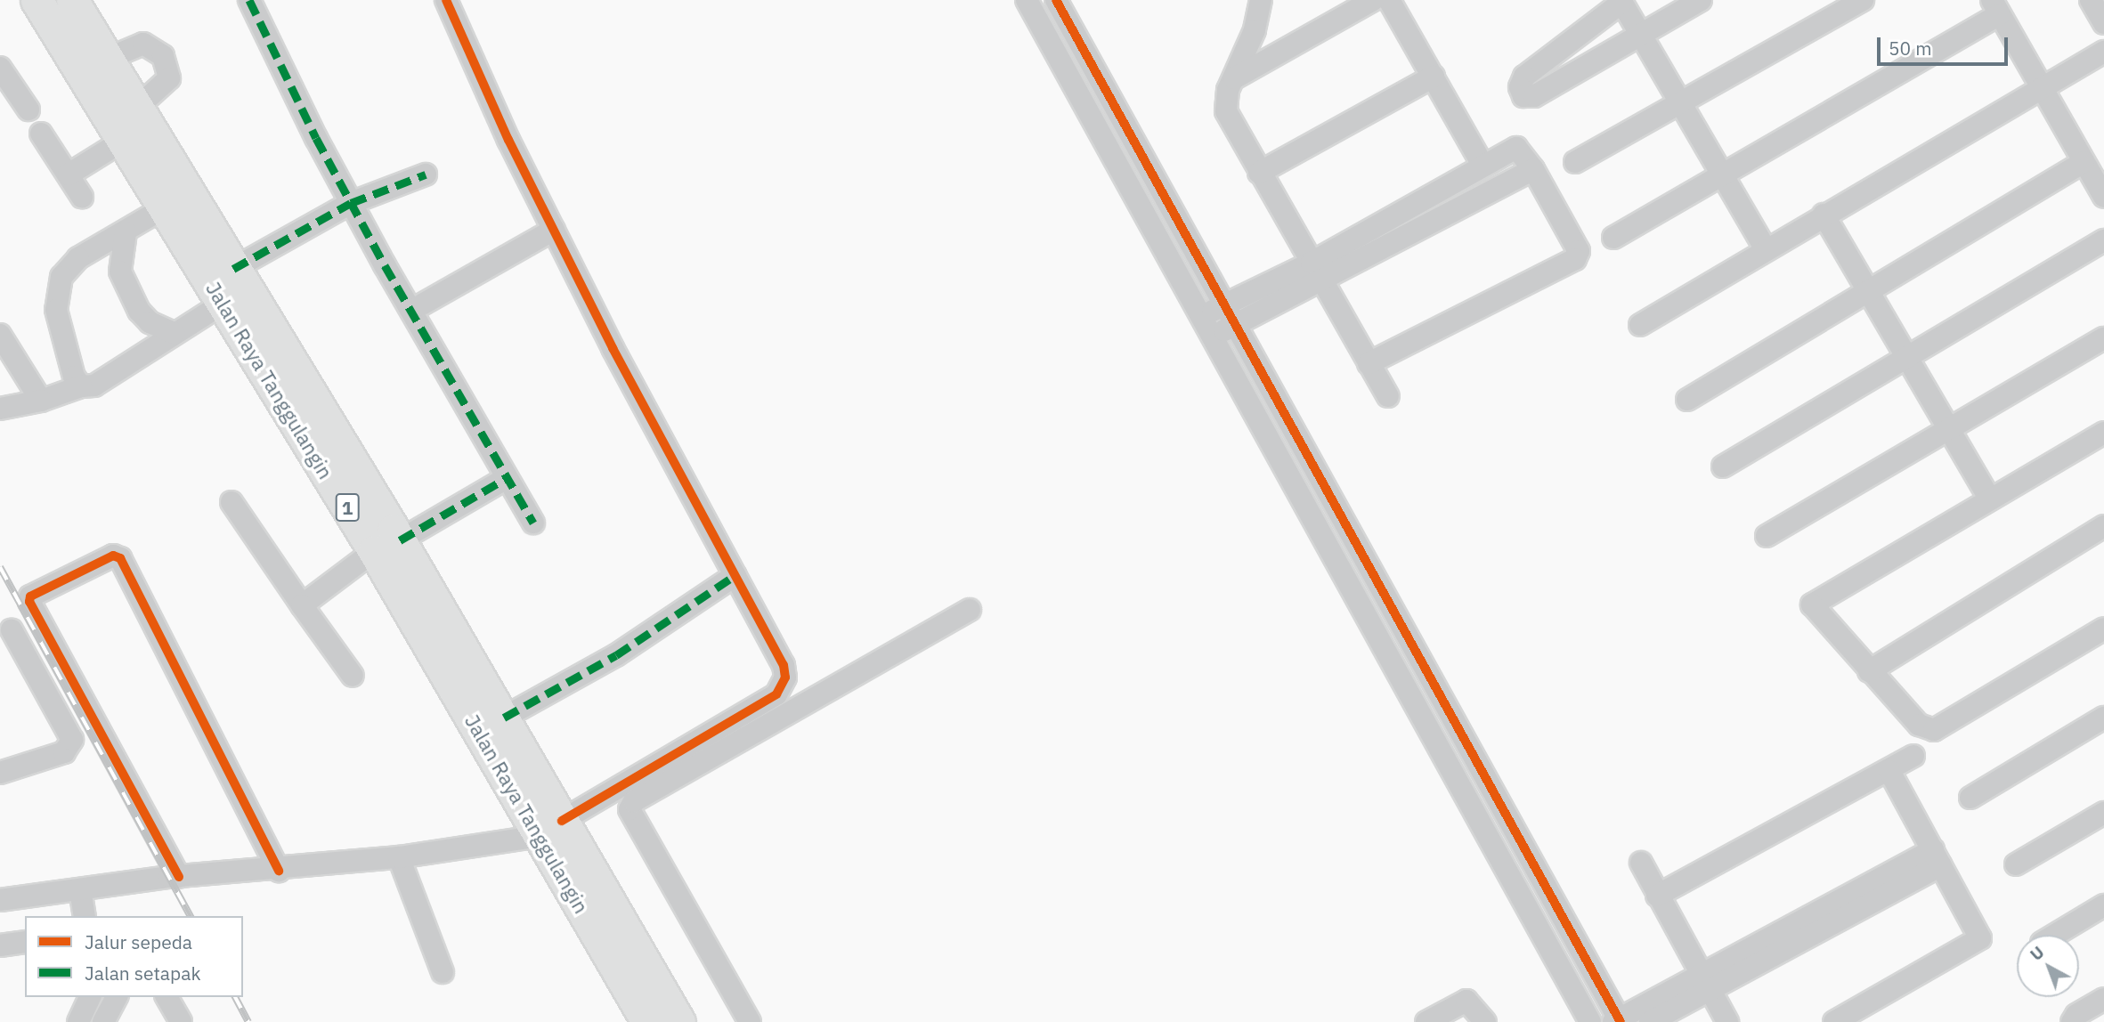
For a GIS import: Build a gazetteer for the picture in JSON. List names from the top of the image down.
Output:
{
  "streets": {
    "highway": ["Jalan Raya Tanggulangin", "1"]
  },
  "legend": ["Jalur sepeda", "Jalan setapak"],
  "scale_bar": "50 m",
  "north": "top left"
}
